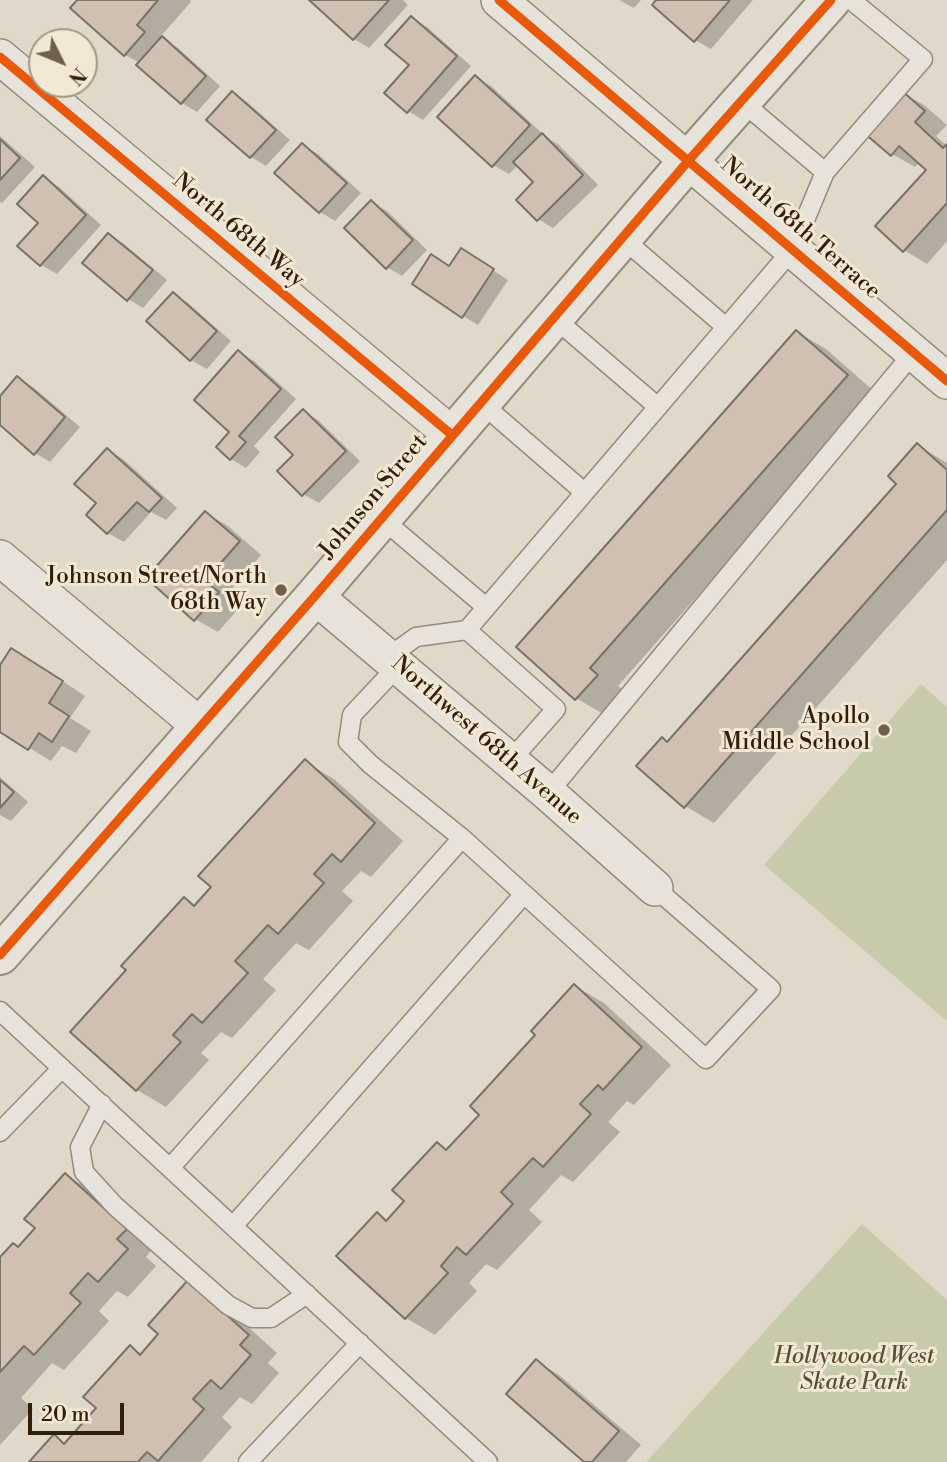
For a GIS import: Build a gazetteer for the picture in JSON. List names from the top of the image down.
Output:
{
  "streets": {
    "street": [
      "North 68th Terrace",
      "North 68th Way",
      "Johnson Street",
      "Northwest 68th Avenue"
    ]
  },
  "crossings": [
    ["North 68th Terrace", "Johnson Street"],
    ["North 68th Way", "Johnson Street"],
    ["Johnson Street", "Northwest 68th Avenue"]
  ],
  "parks": ["Hollywood West Skate Park"],
  "places": ["Johnson Street/North 68th Way", "Apollo Middle School"],
  "scale_bar": "20 m",
  "north": "bottom right"
}
